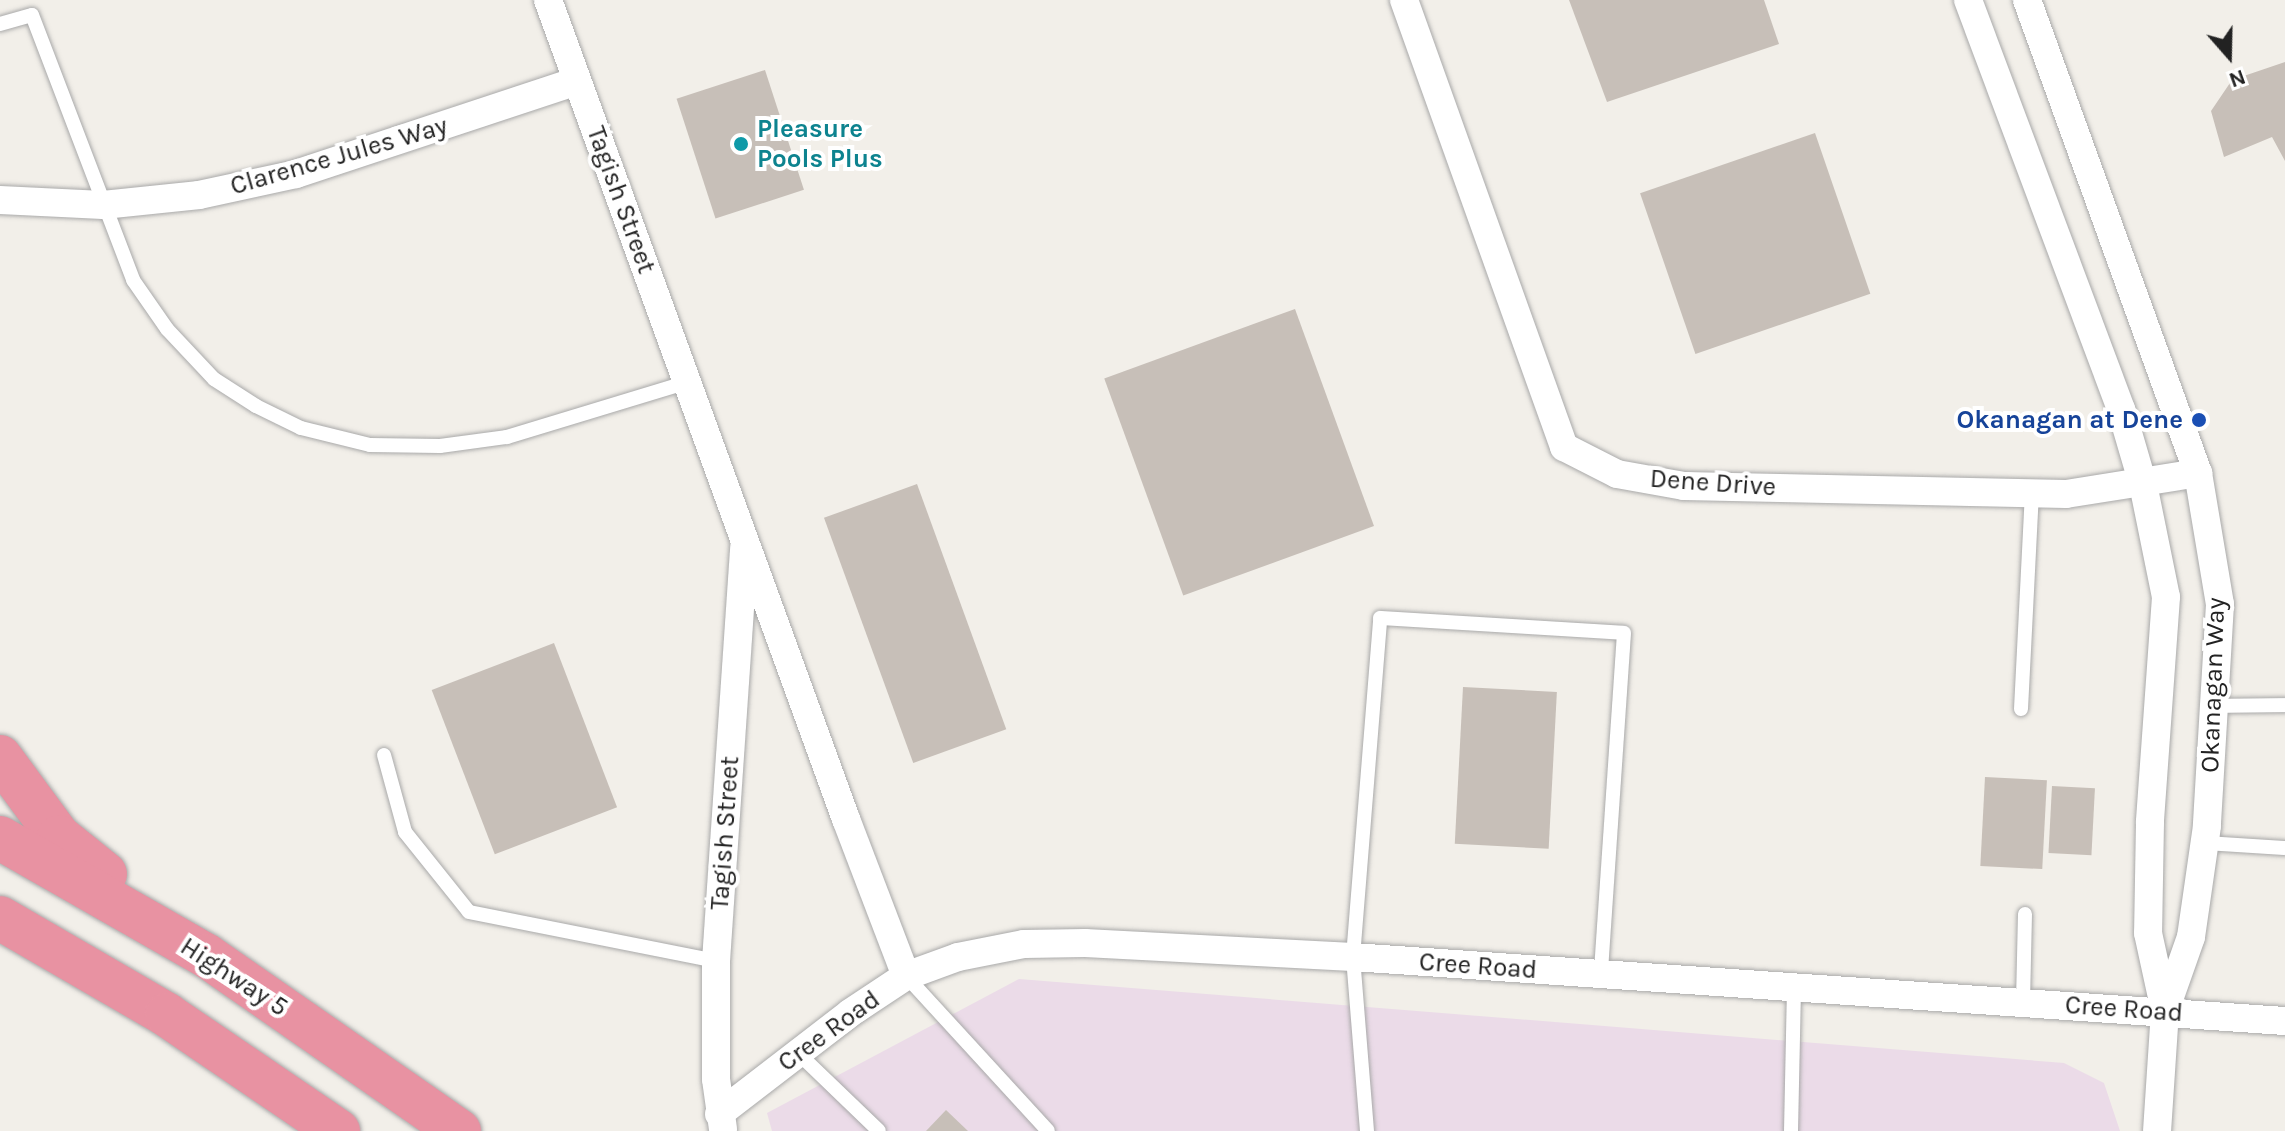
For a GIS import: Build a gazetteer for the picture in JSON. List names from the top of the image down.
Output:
{
  "streets": {
    "highway": ["Highway 5"],
    "street": [
      "Clarence Jules Way",
      "Tagish Street",
      "Dene Drive",
      "Okanagan Way",
      "Cree Road"
    ]
  },
  "crossings": [
    ["Clarence Jules Way", "Tagish Street"],
    ["Tagish Street", "Cree Road"],
    ["Dene Drive", "Okanagan Way"],
    ["Okanagan Way", "Cree Road"]
  ],
  "places": ["Pleasure Pools Plus", "Okanagan at Dene"],
  "north": "bottom"
}
